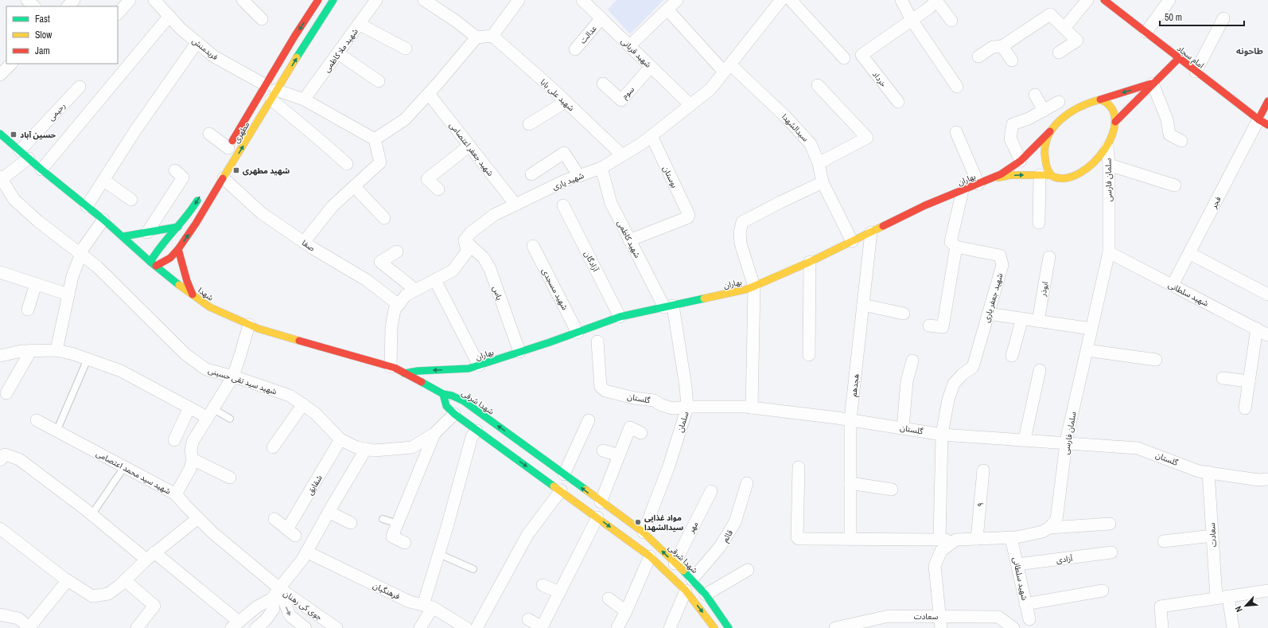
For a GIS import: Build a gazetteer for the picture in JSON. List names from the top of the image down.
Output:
{
  "streets": {
    "main road": [
      "امام سجاد",
      "مطهری",
      "بهاران",
      "شهدا",
      "شهدا شرقی"
    ],
    "street": [
      "عدالت",
      "فریدمنش",
      "شهید ملا کاظمی",
      "شهید قربانی",
      "خرداد",
      "سوم",
      "شهید علی بابا",
      "رحیمی",
      "سیدالشهدا",
      "شهید جعفر اعتصامی",
      "بوستان",
      "سلمان فارسی",
      "شهید یاری",
      "فجر",
      "شهید کاظمی",
      "صفا",
      "آزادگان",
      "شهید مسجدی",
      "ابوذر",
      "یاس",
      "شهید سلطانی",
      "شهید جعفر یاری",
      "شهید سید تقی حسینی",
      "هجدهم",
      "گلستان",
      "سلمان",
      "شهید سید محمد اعتصامی",
      "شقایق",
      "۹",
      "مهر",
      "سعادت",
      "قائم",
      "آزادی",
      "فرهنگیان",
      "جوی کی رهنان"
    ]
  },
  "crossings": [
    ["عدالت", "شهید قربانی"],
    ["فریدمنش", "مطهری"],
    ["شهید قربانی", "سوم"],
    ["شهید قربانی", "شهید یاری"],
    ["امام سجاد", "فجر"],
    ["شهید علی بابا", "شهید یاری"],
    ["رحیمی", "شهدا"],
    ["رحیمی", "شهید سید تقی حسینی"],
    ["سیدالشهدا", "بهاران"],
    ["سیدالشهدا", "شهید یاری"],
    ["مطهری", "صفا"],
    ["مطهری", "شهدا"],
    ["شهید جعفر اعتصامی", "شهید یاری"],
    ["بوستان", "شهید یاری"],
    ["بوستان", "شهید کاظمی"],
    ["بهاران", "سلمان فارسی"],
    ["بهاران", "شهید کاظمی"],
    ["بهاران", "آزادگان"],
    ["بهاران", "شهید مسجدی"],
    ["بهاران", "یاس"],
    ["بهاران", "هجدهم"],
    ["بهاران", "سلمان"],
    ["سلمان فارسی", "شهید سلطانی"],
    ["سلمان فارسی", "گلستان"],
    ["شهید یاری", "شهید کاظمی"],
    ["شهید یاری", "یاس"],
    ["فجر", "شهید سلطانی"],
    ["شهید کاظمی", "سلمان"],
    ["شهدا", "شهدا شرقی"],
    ["شهید سلطانی", "آزادی"],
    ["شهید جعفر یاری", "گلستان"],
    ["شهید سید تقی حسینی", "شقایق"],
    ["هجدهم", "گلستان"],
    ["گلستان", "سلمان"],
    ["گلستان", "سعادت"],
    ["شهدا شرقی", "سلمان"],
    ["شهدا شرقی", "مهر"],
    ["شهدا شرقی", "قائم"],
    ["شهید سید محمد اعتصامی", "جوی کی رهنان"]
  ],
  "districts": ["طاحونه"],
  "places": {
    "transit": ["حسین آباد", "شهید مطهری"],
    "other": ["مواد غذایی سیدالشهدا"]
  },
  "legend": ["Fast", "Slow", "Jam"],
  "scale_bar": "50 m",
  "north": "bottom left"
}
